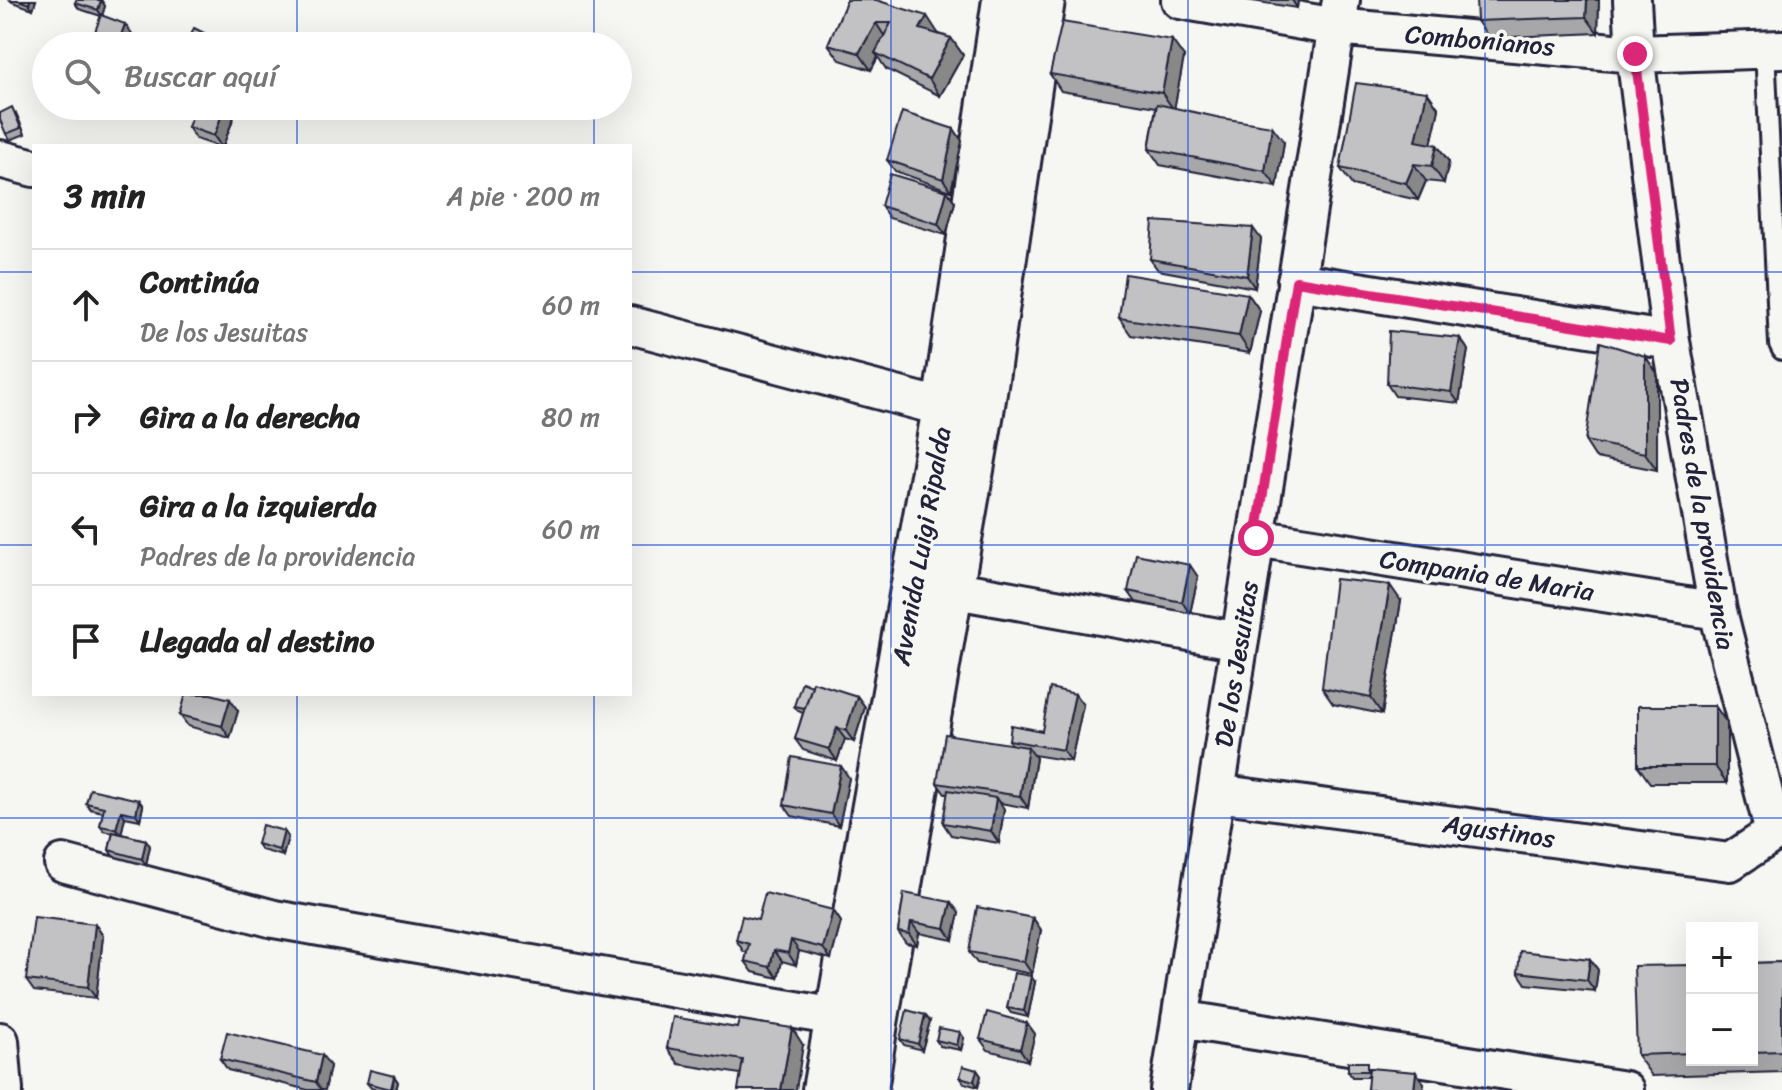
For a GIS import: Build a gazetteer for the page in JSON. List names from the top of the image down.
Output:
{
  "streets": {
    "street": [
      "Combonianos",
      "Padres de la providencia",
      "Avenida Luigi Ripalda",
      "Compania de Maria",
      "De los Jesuitas",
      "Agustinos"
    ]
  },
  "crossings": [
    ["Combonianos", "Padres de la providencia"],
    ["Combonianos", "De los Jesuitas"],
    ["Padres de la providencia", "Compania de Maria"],
    ["Padres de la providencia", "Agustinos"],
    ["Compania de Maria", "De los Jesuitas"],
    ["De los Jesuitas", "Agustinos"]
  ],
  "page": {
    "search": "Buscar aquí",
    "heading": ["3 min", "A pie · 200 m"],
    "list": [
      ["Continúa", "De los Jesuitas", "60 m"],
      ["Gira a la derecha", "80 m"],
      ["Gira a la izquierda", "Padres de la providencia", "60 m"],
      "Llegada al destino"
    ],
    "map_buttons": ["+", "−"]
  }
}
